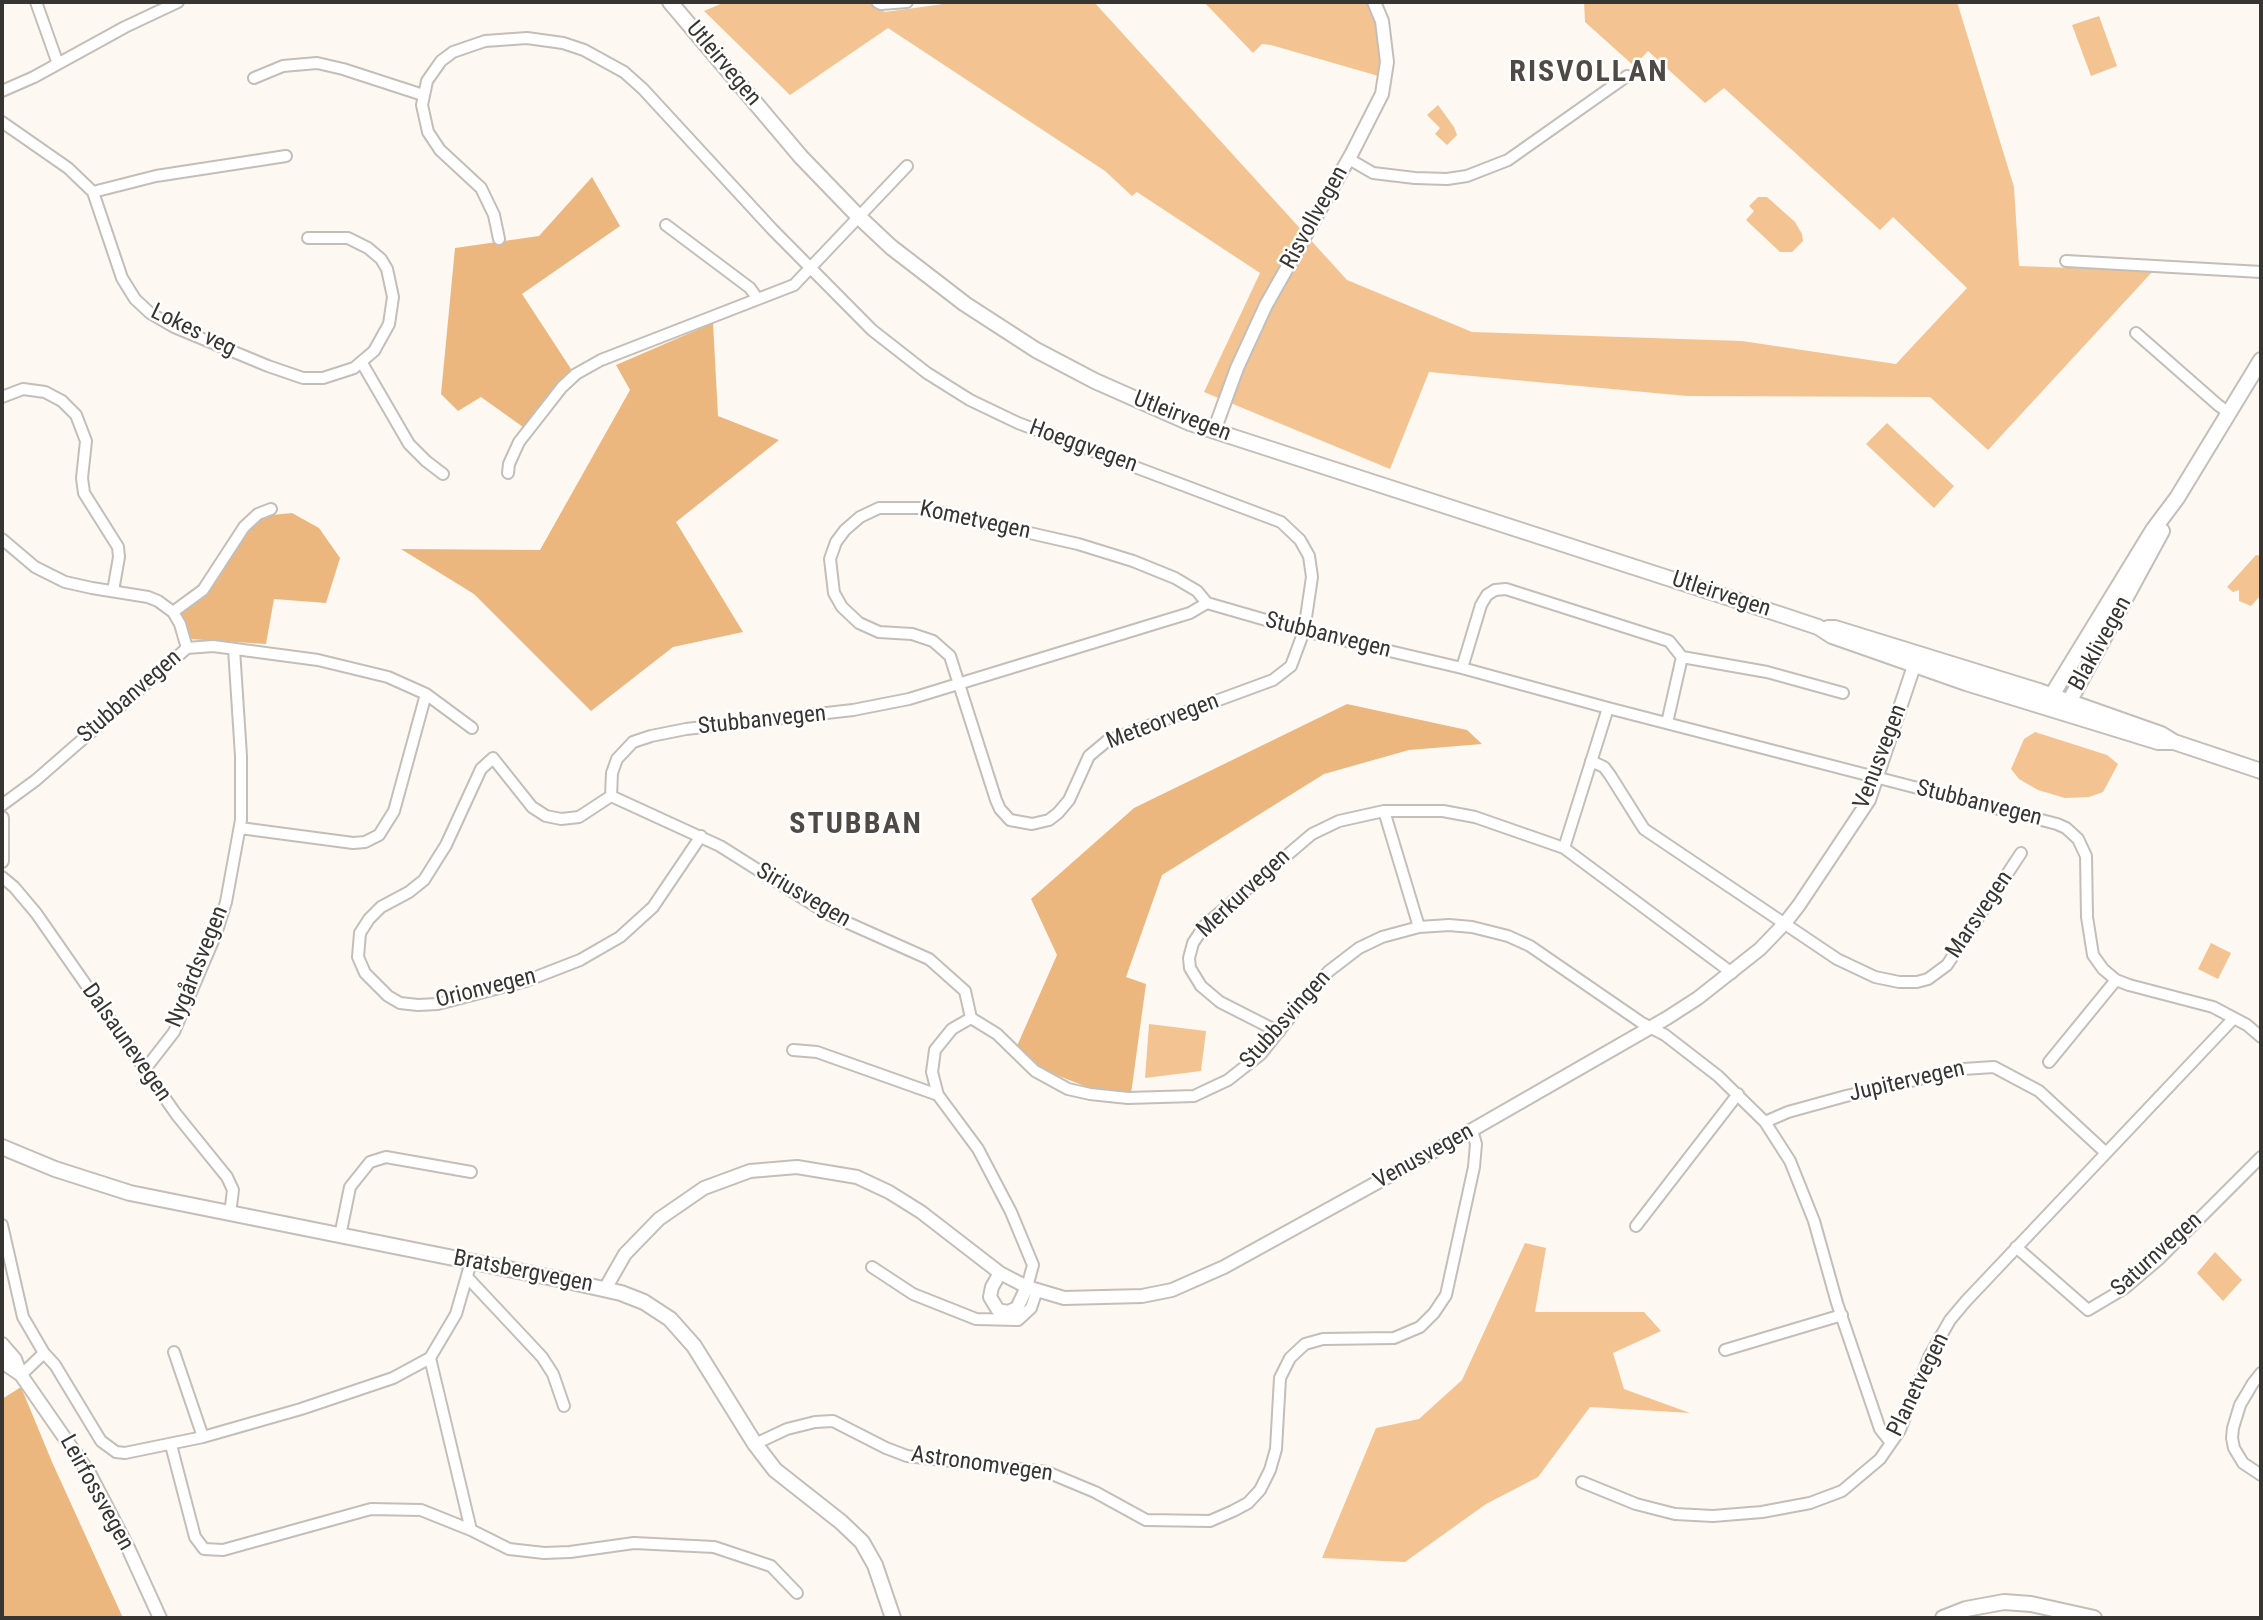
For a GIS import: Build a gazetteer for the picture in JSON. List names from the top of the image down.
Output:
{
  "streets": {
    "main road": ["Utleirvegen", "Blaklivegen", "Bratsbergvegen"],
    "street": [
      "Risvollvegen",
      "Lokes veg",
      "Hoeggvegen",
      "Kometvegen",
      "Stubbanvegen",
      "Meteorvegen",
      "Venusvegen",
      "Merkurvegen",
      "Siriusvegen",
      "Marsvegen",
      "Nygårdsvegen",
      "Orionvegen",
      "Stubbsvingen",
      "Dalsaunevegen",
      "Jupitervegen",
      "Saturnvegen",
      "Planetvegen",
      "Astronomvegen",
      "Leirfossvegen"
    ]
  },
  "crossings": [
    ["Utleirvegen", "Risvollvegen"],
    ["Utleirvegen", "Blaklivegen"],
    ["Utleirvegen", "Venusvegen"],
    ["Hoeggvegen", "Stubbanvegen"],
    ["Hoeggvegen", "Meteorvegen"],
    ["Kometvegen", "Stubbanvegen"],
    ["Kometvegen", "Meteorvegen"],
    ["Stubbanvegen", "Meteorvegen"],
    ["Stubbanvegen", "Venusvegen"],
    ["Stubbanvegen", "Siriusvegen"],
    ["Stubbanvegen", "Nygårdsvegen"],
    ["Stubbanvegen", "Orionvegen"],
    ["Venusvegen", "Merkurvegen"],
    ["Venusvegen", "Marsvegen"],
    ["Venusvegen", "Stubbsvingen"],
    ["Venusvegen", "Bratsbergvegen"],
    ["Venusvegen", "Astronomvegen"],
    ["Merkurvegen", "Stubbsvingen"],
    ["Siriusvegen", "Orionvegen"],
    ["Siriusvegen", "Stubbsvingen"],
    ["Nygårdsvegen", "Dalsaunevegen"],
    ["Stubbsvingen", "Jupitervegen"],
    ["Stubbsvingen", "Planetvegen"],
    ["Dalsaunevegen", "Bratsbergvegen"],
    ["Jupitervegen", "Planetvegen"],
    ["Saturnvegen", "Planetvegen"],
    ["Bratsbergvegen", "Astronomvegen"]
  ],
  "districts": ["RISVOLLAN", "STUBBAN"]
}
